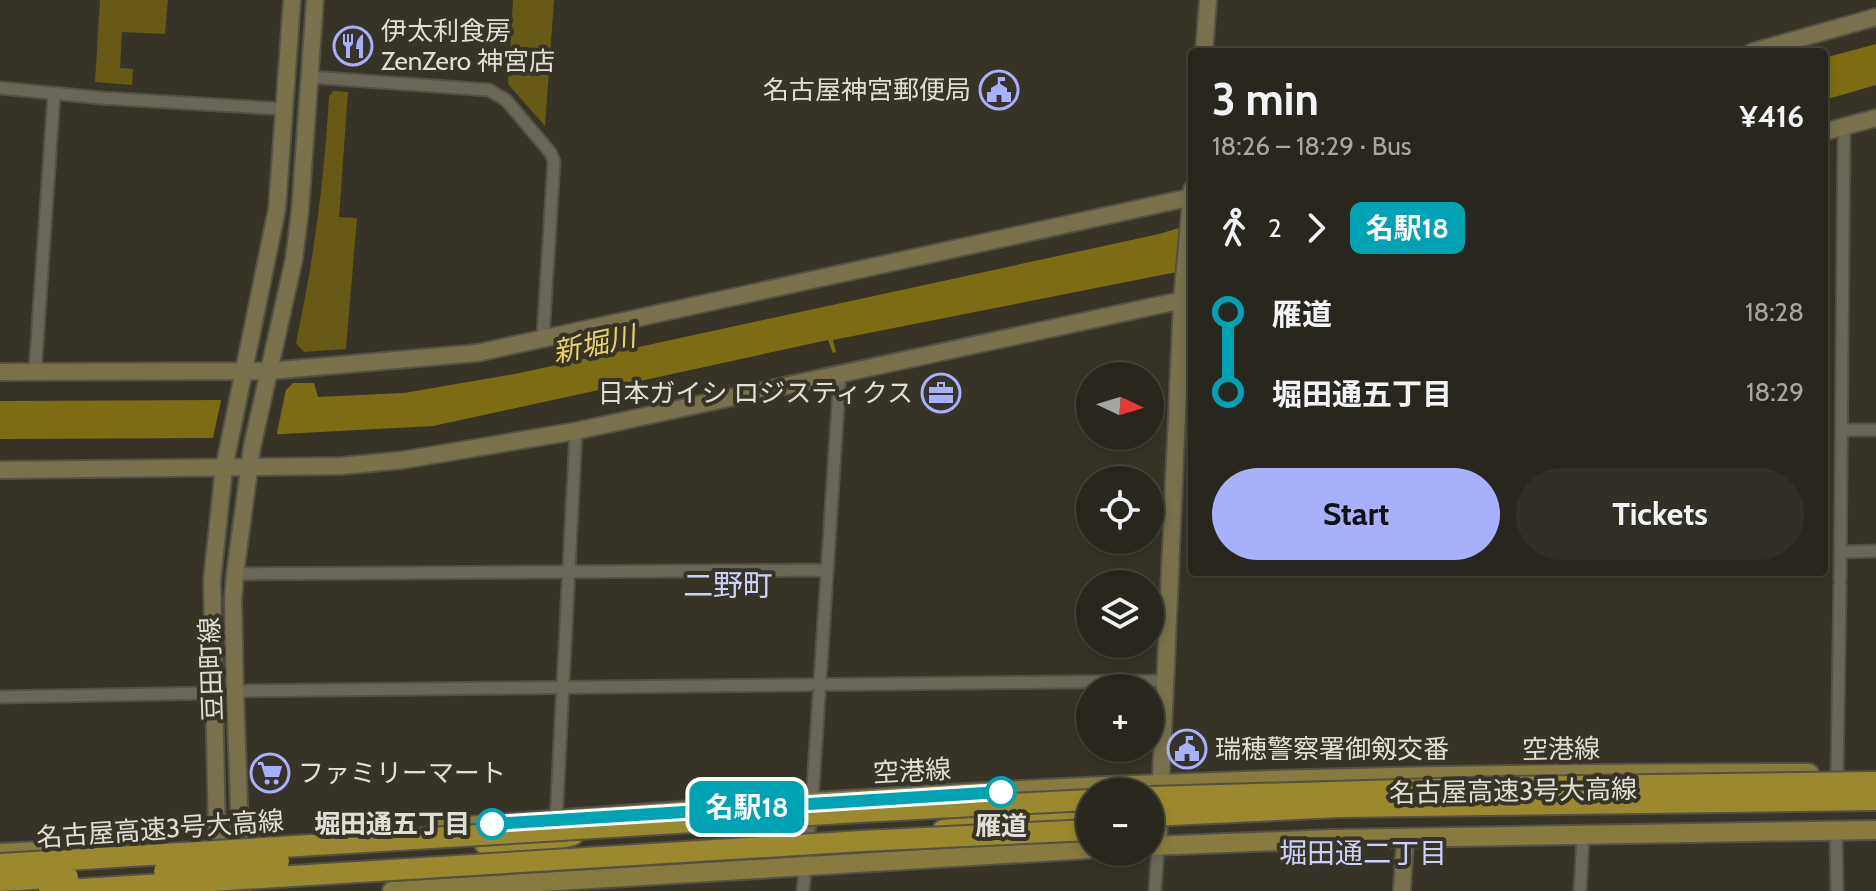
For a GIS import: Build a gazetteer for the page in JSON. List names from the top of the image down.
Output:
{
  "streets": {
    "highway": ["名古屋高速3号大高線"],
    "main road": ["空港線"],
    "street": ["豆田町線"]
  },
  "crossings": [
    ["豆田町線", "空港線"]
  ],
  "districts": ["二野町", "堀田通二丁目"],
  "water": ["新堀川"],
  "places": {
    "restaurant": ["伊太利食房 ZenZero 神宮店"],
    "public building": ["名古屋神宮郵便局", "瑞穂警察署御剱交番"],
    "office": ["日本ガイシ ロジスティクス"],
    "supermarket": ["ファミリーマート"],
    "other": ["雁道", "堀田通五丁目"]
  },
  "lines": ["bus line 名駅18"],
  "north": "right",
  "page": {
    "on_map": "名駅18",
    "heading": ["3 min", "18:26 – 18:29 · Bus", "¥416"],
    "legs": ["2", "名駅18"],
    "list": [
      {
        "name": "雁道",
        "value": "18:28"
      },
      {
        "name": "堀田通五丁目",
        "value": "18:29"
      }
    ],
    "map_buttons": ["+", "−"],
    "buttons": ["Start", "Tickets"]
  }
}
